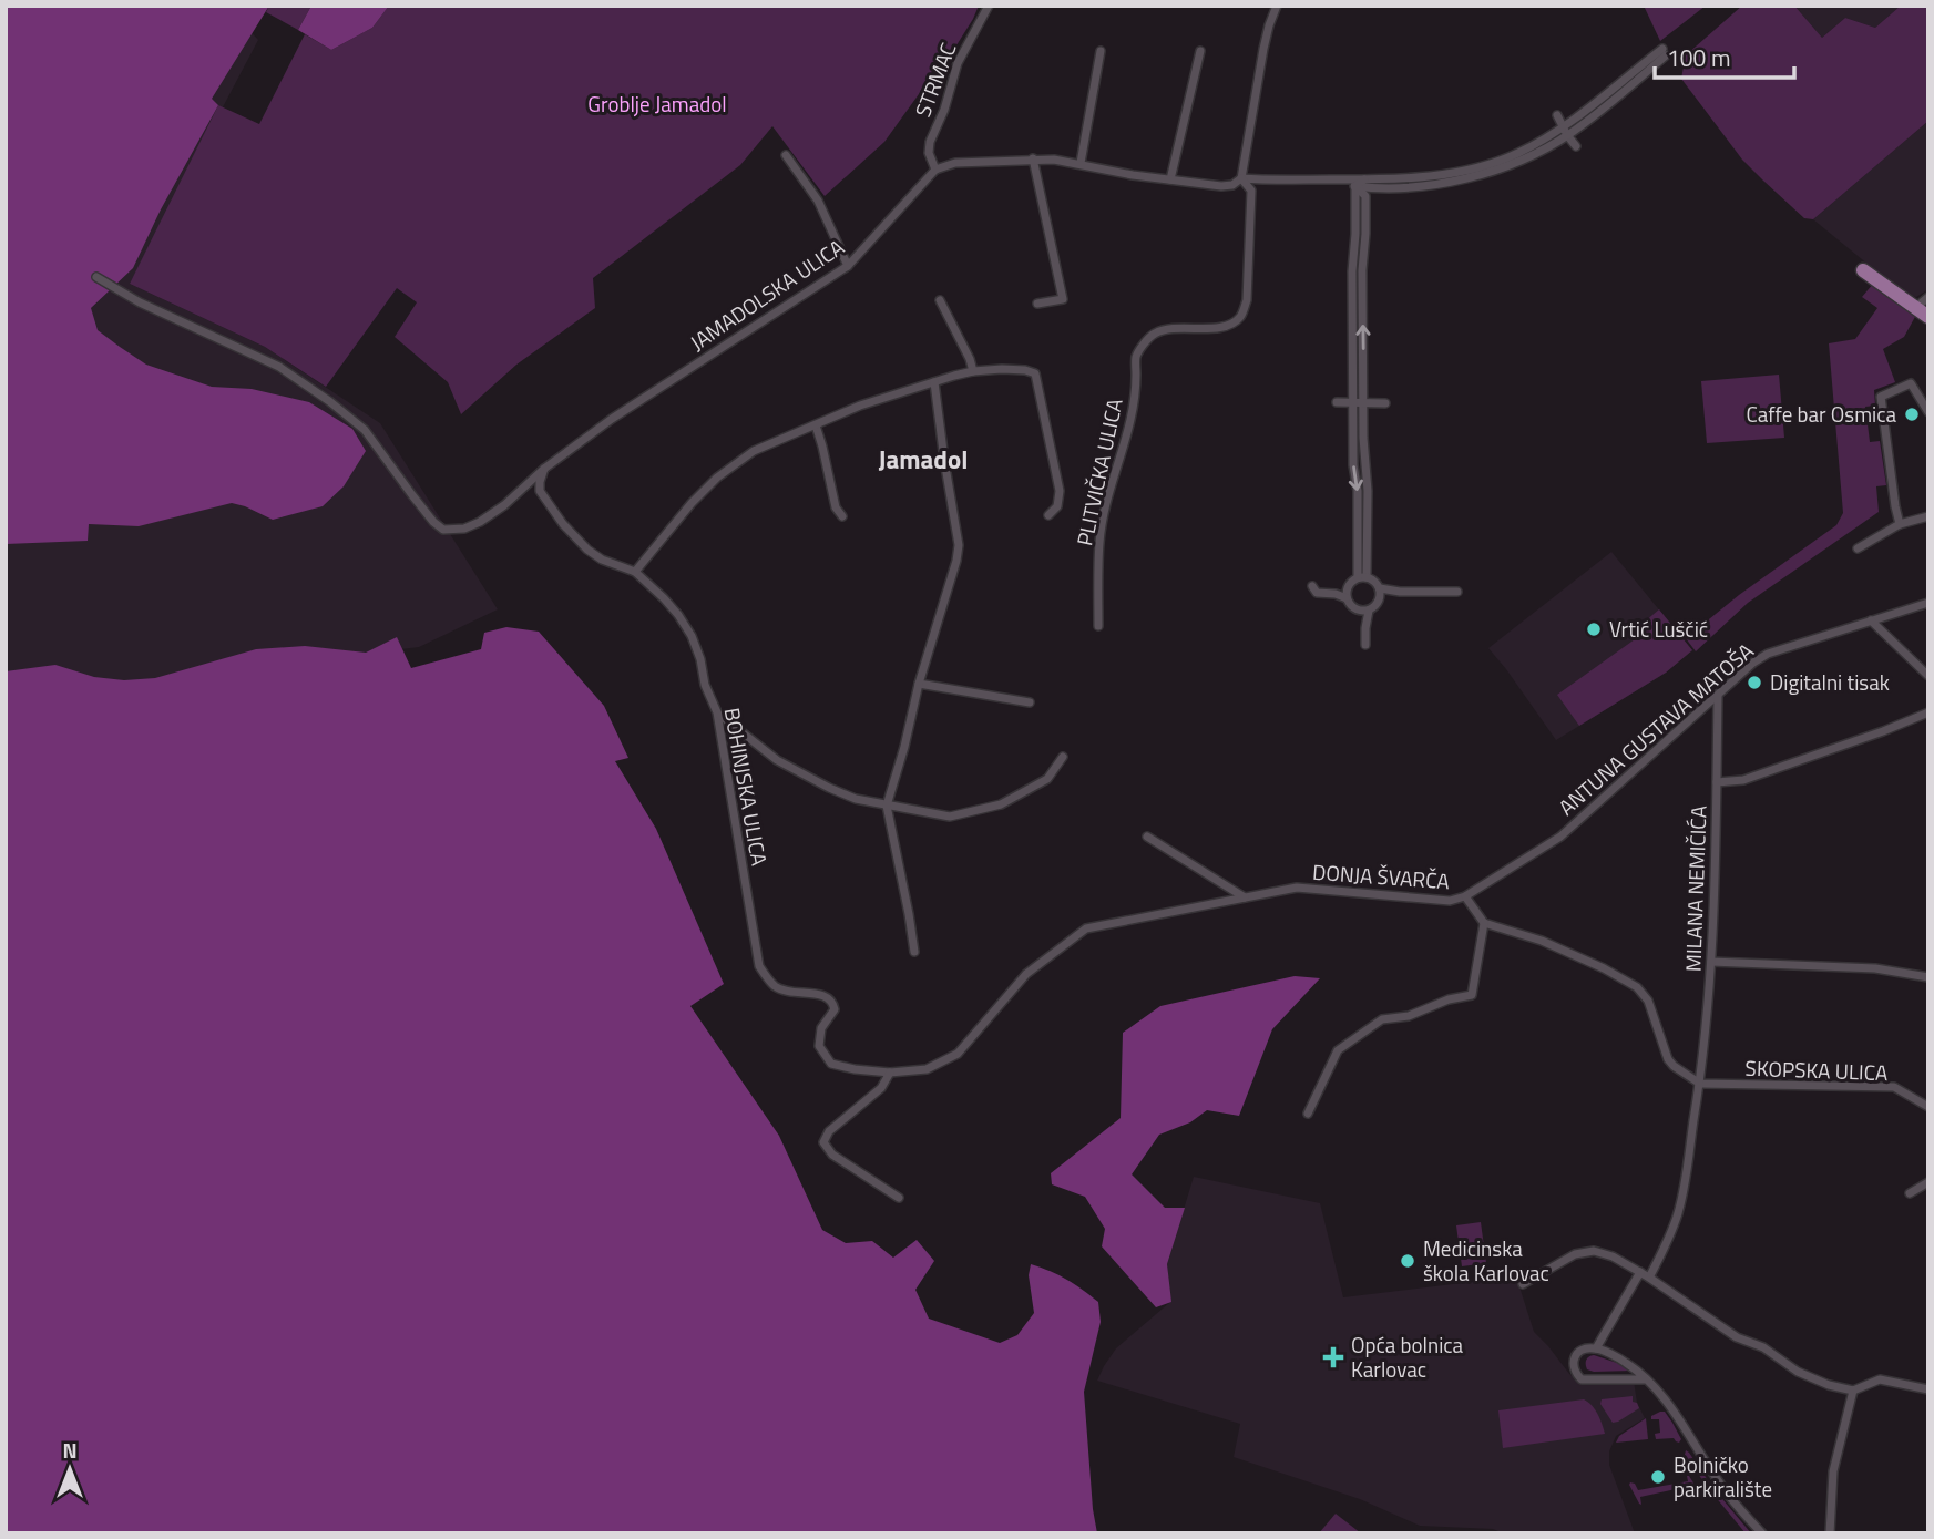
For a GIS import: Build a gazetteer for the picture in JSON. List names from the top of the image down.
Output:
{
  "streets": {
    "street": [
      "STRMAC",
      "JAMADOLSKA ULICA",
      "PLITVIČKA ULICA",
      "ANTUNA GUSTAVA MATOŠA",
      "BOHINJSKA ULICA",
      "DONJA ŠVARČA",
      "MILANA NEMIČIĆA",
      "SKOPSKA ULICA"
    ]
  },
  "crossings": [
    ["STRMAC", "JAMADOLSKA ULICA"],
    ["JAMADOLSKA ULICA", "BOHINJSKA ULICA"],
    ["ANTUNA GUSTAVA MATOŠA", "DONJA ŠVARČA"],
    ["ANTUNA GUSTAVA MATOŠA", "MILANA NEMIČIĆA"],
    ["BOHINJSKA ULICA", "DONJA ŠVARČA"],
    ["MILANA NEMIČIĆA", "SKOPSKA ULICA"]
  ],
  "districts": ["Jamadol"],
  "parks": ["Groblje Jamadol"],
  "places": {
    "other": [
      "Caffe bar Osmica",
      "Vrtić Luščić",
      "Digitalni tisak",
      "Medicinska škola Karlovac",
      "Bolničko parkiralište"
    ],
    "health": ["Opća bolnica Karlovac"]
  },
  "scale_bar": "100 m",
  "north": "top"
}
